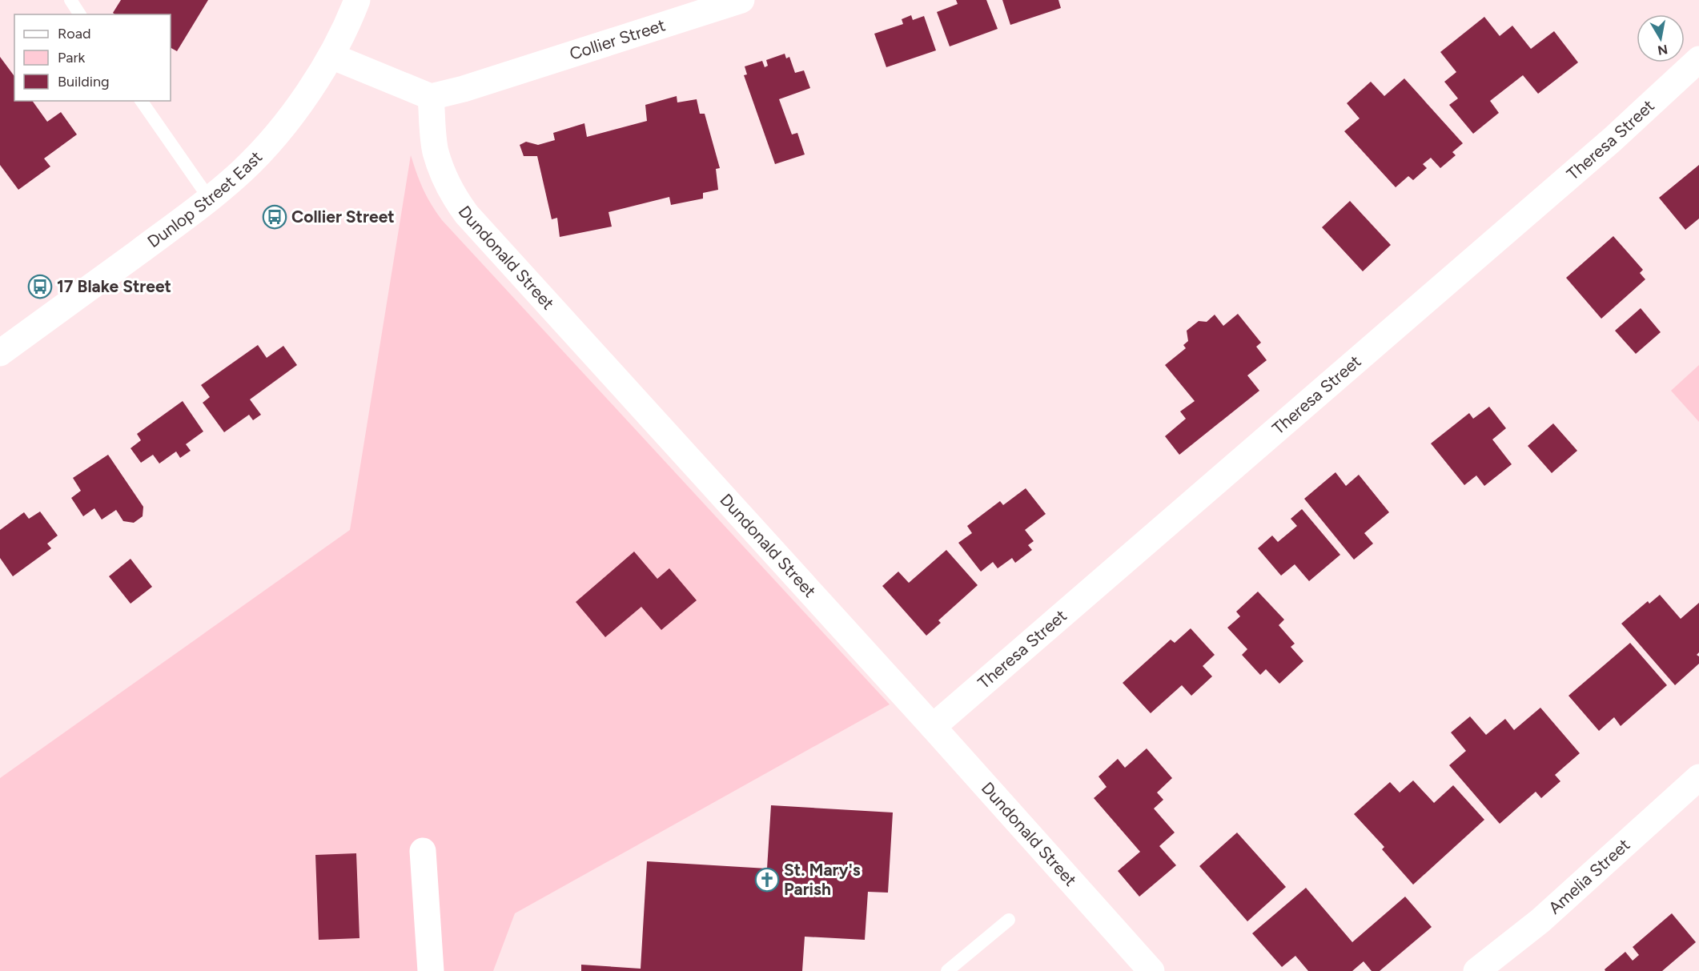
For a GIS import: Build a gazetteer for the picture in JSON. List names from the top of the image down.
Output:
{
  "streets": {
    "street": [
      "Collier Street",
      "Theresa Street",
      "Dunlop Street East",
      "Dundonald Street",
      "Amelia Street"
    ]
  },
  "crossings": [
    ["Collier Street", "Dundonald Street"],
    ["Theresa Street", "Dundonald Street"]
  ],
  "places": {
    "bus stop": ["Collier Street", "17 Blake Street"],
    "church": ["St. Mary's Parish"]
  },
  "legend": ["Road", "Park", "Building"],
  "north": "bottom"
}
